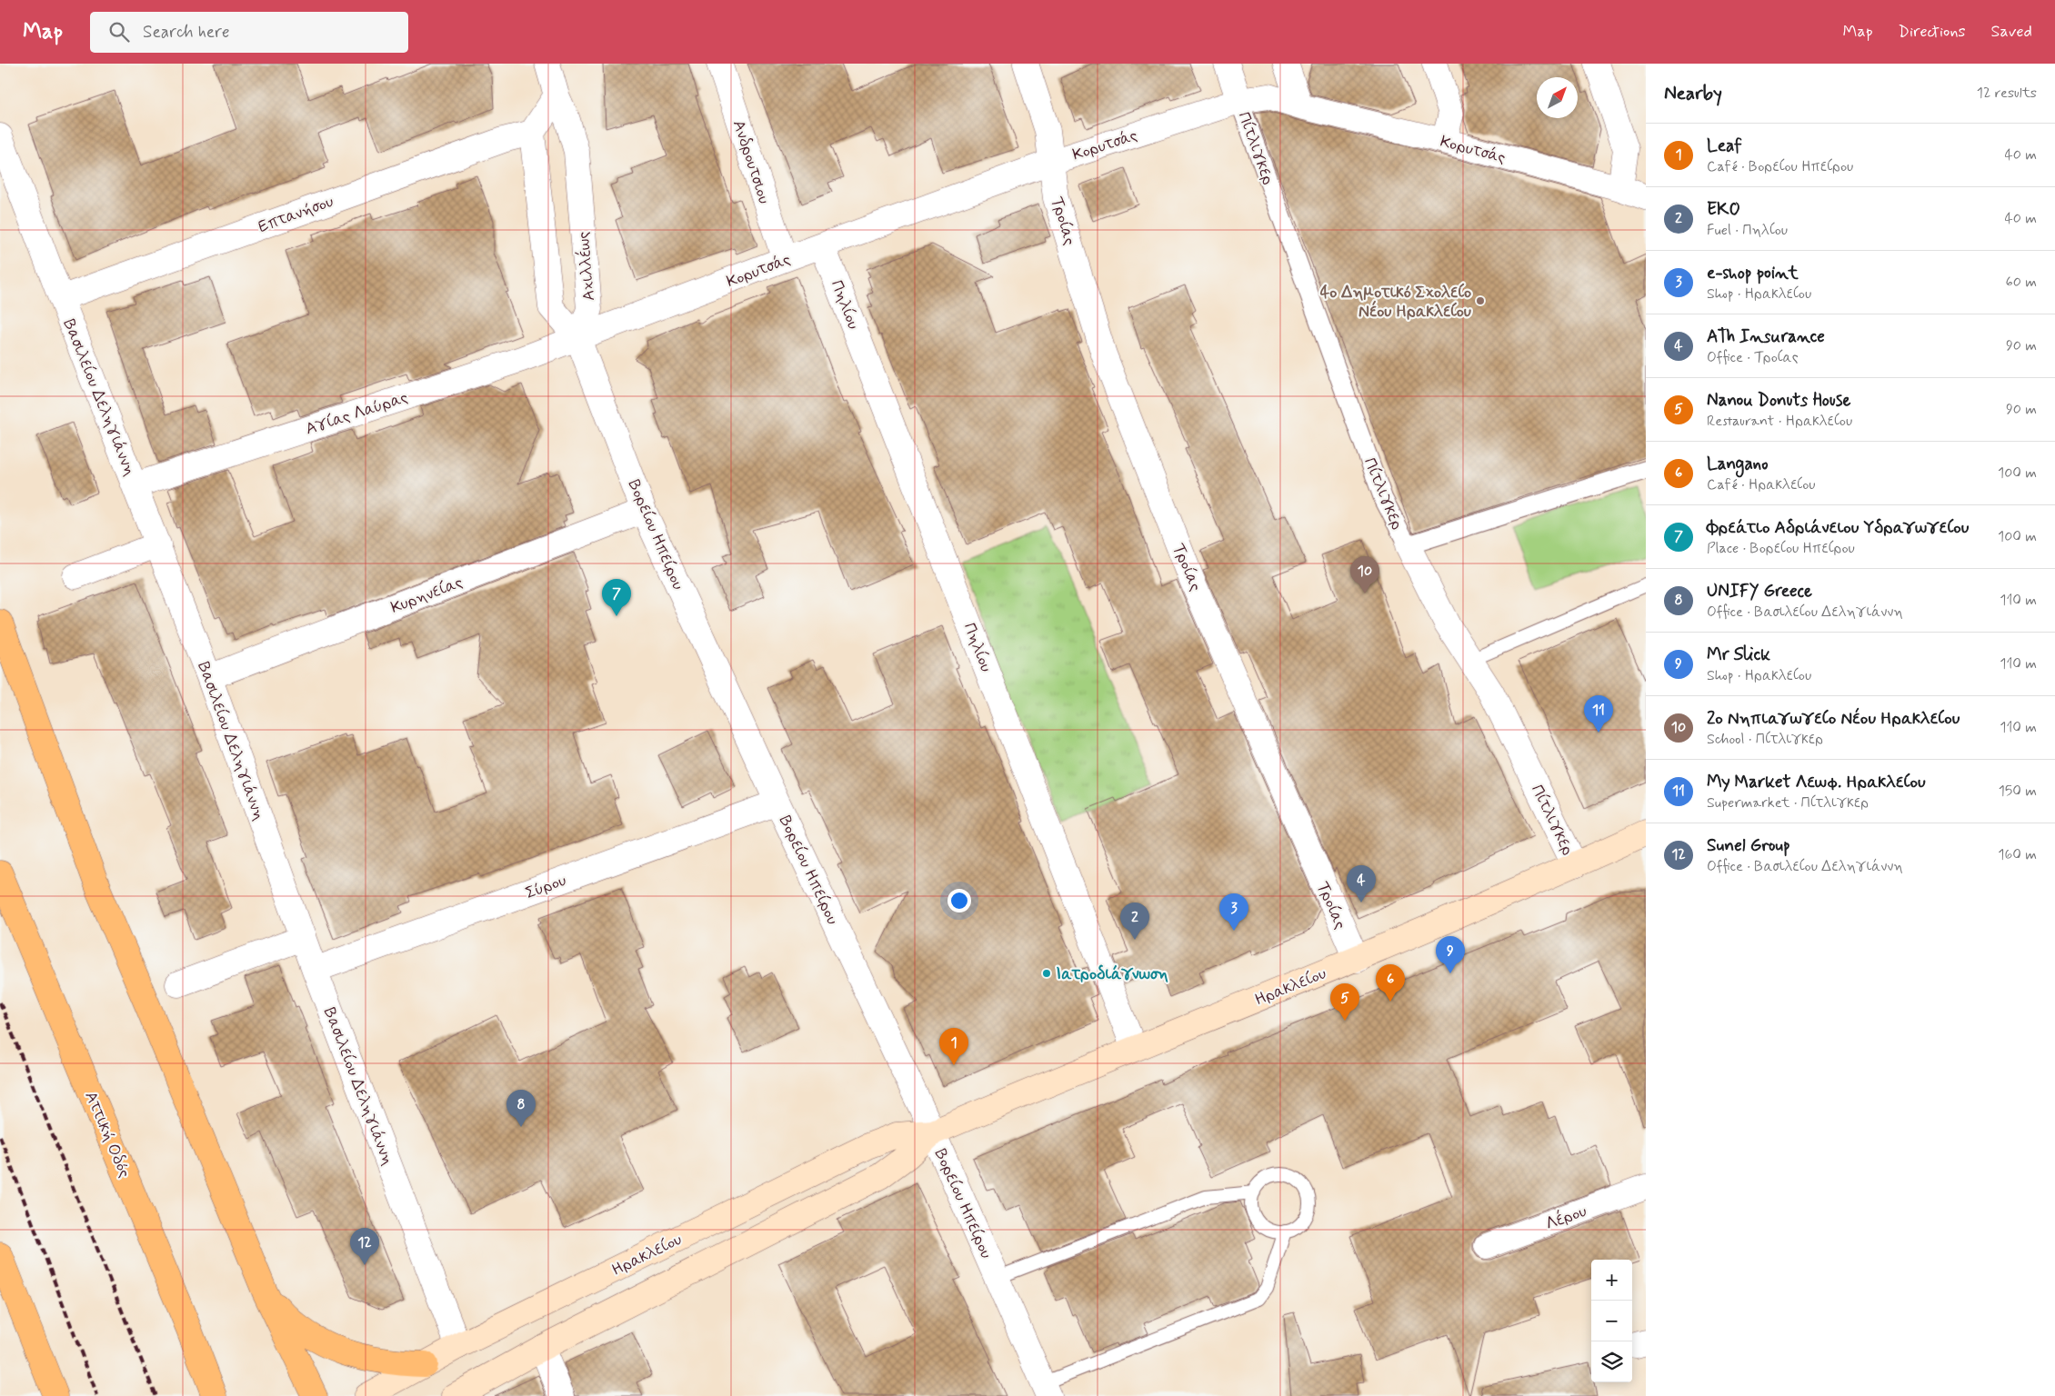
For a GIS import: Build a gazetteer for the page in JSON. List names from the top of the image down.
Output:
{
  "streets": {
    "highway": ["Αττική Οδός"],
    "main road": ["Ηρακλείου"],
    "street": [
      "Κορυτσάς",
      "Πίτλιγκερ",
      "Ανδρουτσιου",
      "Επτανήσου",
      "Τροίας",
      "Αχιλλέως",
      "Πηλίου",
      "Βασιλείου Δεληγιάννη",
      "Αγίας Λαύρας",
      "Βορείου Ηπείρου",
      "Κυρηνείας",
      "Σύρου",
      "Λέρου"
    ]
  },
  "crossings": [
    ["Κορυτσάς", "Πίτλιγκερ"],
    ["Κορυτσάς", "Ανδρουτσιου"],
    ["Κορυτσάς", "Τροίας"],
    ["Κορυτσάς", "Αχιλλέως"],
    ["Κορυτσάς", "Πηλίου"],
    ["Κορυτσάς", "Αγίας Λαύρας"],
    ["Κορυτσάς", "Βορείου Ηπείρου"],
    ["Πίτλιγκερ", "Ηρακλείου"],
    ["Επτανήσου", "Βασιλείου Δεληγιάννη"],
    ["Τροίας", "Ηρακλείου"],
    ["Αχιλλέως", "Αγίας Λαύρας"],
    ["Αχιλλέως", "Βορείου Ηπείρου"],
    ["Πηλίου", "Ηρακλείου"],
    ["Βασιλείου Δεληγιάννη", "Αγίας Λαύρας"],
    ["Βασιλείου Δεληγιάννη", "Κυρηνείας"],
    ["Βασιλείου Δεληγιάννη", "Σύρου"],
    ["Βασιλείου Δεληγιάννη", "Ηρακλείου"],
    ["Αγίας Λαύρας", "Βορείου Ηπείρου"],
    ["Βορείου Ηπείρου", "Κυρηνείας"],
    ["Βορείου Ηπείρου", "Σύρου"],
    ["Βορείου Ηπείρου", "Ηρακλείου"]
  ],
  "places": ["4ο Δημοτικό Σχολείο Νέου Ηρακλείου", "Ιατροδιάγνωση"],
  "north": "top right",
  "page": {
    "header": "Map",
    "search": "Search here",
    "nav": ["Map", "Directions", "Saved"],
    "heading": ["Nearby", "12 results"],
    "list": [
      {
        "mark": "1",
        "name": "Leaf",
        "note": "Café · Βορείου Ηπείρου",
        "value": "40 m"
      },
      {
        "mark": "2",
        "name": "EKO",
        "note": "Fuel · Πηλίου",
        "value": "40 m"
      },
      {
        "mark": "3",
        "name": "e-shop point",
        "note": "Shop · Ηρακλείου",
        "value": "60 m"
      },
      {
        "mark": "4",
        "name": "ATh Insurance",
        "note": "Office · Τροίας",
        "value": "90 m"
      },
      {
        "mark": "5",
        "name": "Nanou Donuts House",
        "note": "Restaurant · Ηρακλείου",
        "value": "90 m"
      },
      {
        "mark": "6",
        "name": "Langano",
        "note": "Café · Ηρακλείου",
        "value": "100 m"
      },
      {
        "mark": "7",
        "name": "Φρεάτιο Αδριάνειου Υδραγωγείου",
        "note": "Place · Βορείου Ηπείρου",
        "value": "100 m"
      },
      {
        "mark": "8",
        "name": "UNIFY Greece",
        "note": "Office · Βασιλείου Δεληγιάννη",
        "value": "110 m"
      },
      {
        "mark": "9",
        "name": "Mr Slick",
        "note": "Shop · Ηρακλείου",
        "value": "110 m"
      },
      {
        "mark": "10",
        "name": "2ο Νηπιαγωγείο Νέου Ηρακλείου",
        "note": "School · Πίτλιγκερ",
        "value": "110 m"
      },
      {
        "mark": "11",
        "name": "My Market Λεωφ. Ηρακλείου",
        "note": "Supermarket · Πίτλιγκερ",
        "value": "150 m"
      },
      {
        "mark": "12",
        "name": "Sunel Group",
        "note": "Office · Βασιλείου Δεληγιάννη",
        "value": "160 m"
      }
    ],
    "pins": [
      "10",
      "7",
      "11",
      "4",
      "3",
      "2",
      "9",
      "6",
      "5",
      "1",
      "8",
      "12"
    ],
    "map_buttons": ["+", "−"]
  }
}
